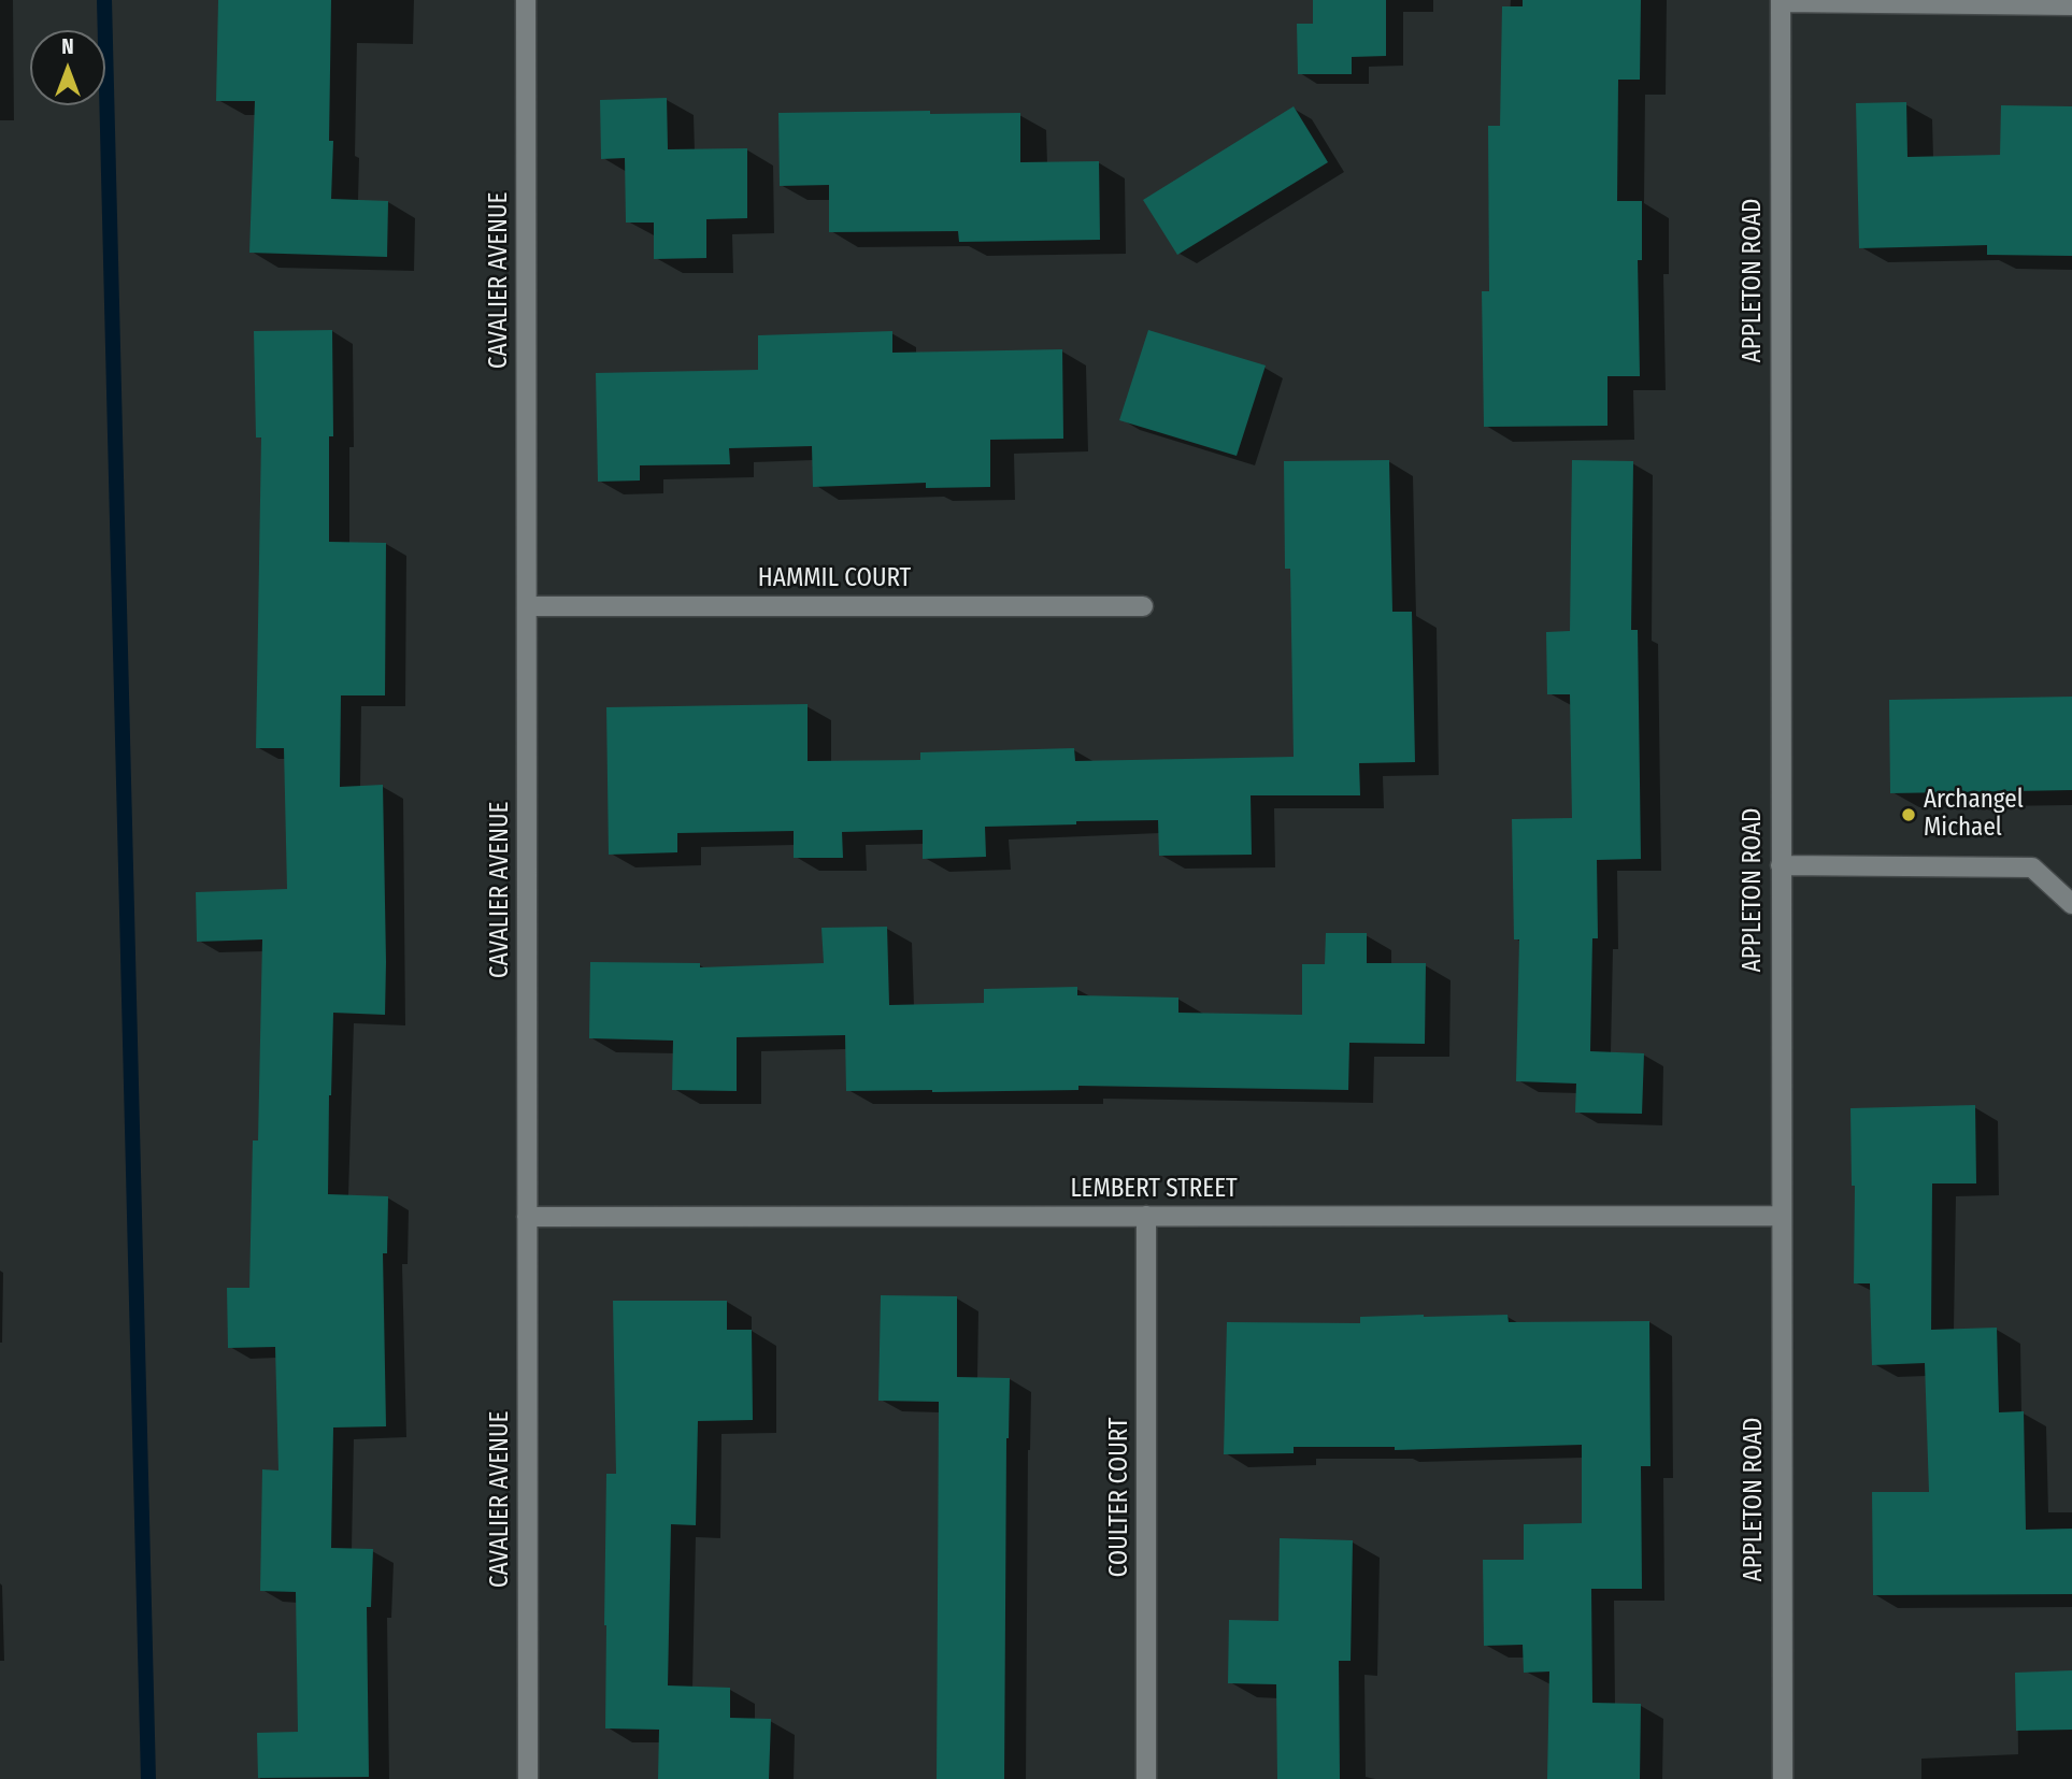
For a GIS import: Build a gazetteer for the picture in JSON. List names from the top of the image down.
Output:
{
  "streets": {
    "street": [
      "CAVALIER AVENUE",
      "APPLETON ROAD",
      "HAMMIL COURT",
      "LEMBERT STREET",
      "COULTER COURT"
    ]
  },
  "crossings": [
    ["CAVALIER AVENUE", "HAMMIL COURT"],
    ["CAVALIER AVENUE", "LEMBERT STREET"],
    ["APPLETON ROAD", "LEMBERT STREET"],
    ["LEMBERT STREET", "COULTER COURT"]
  ],
  "places": ["Archangel Michael"],
  "north": "top"
}
